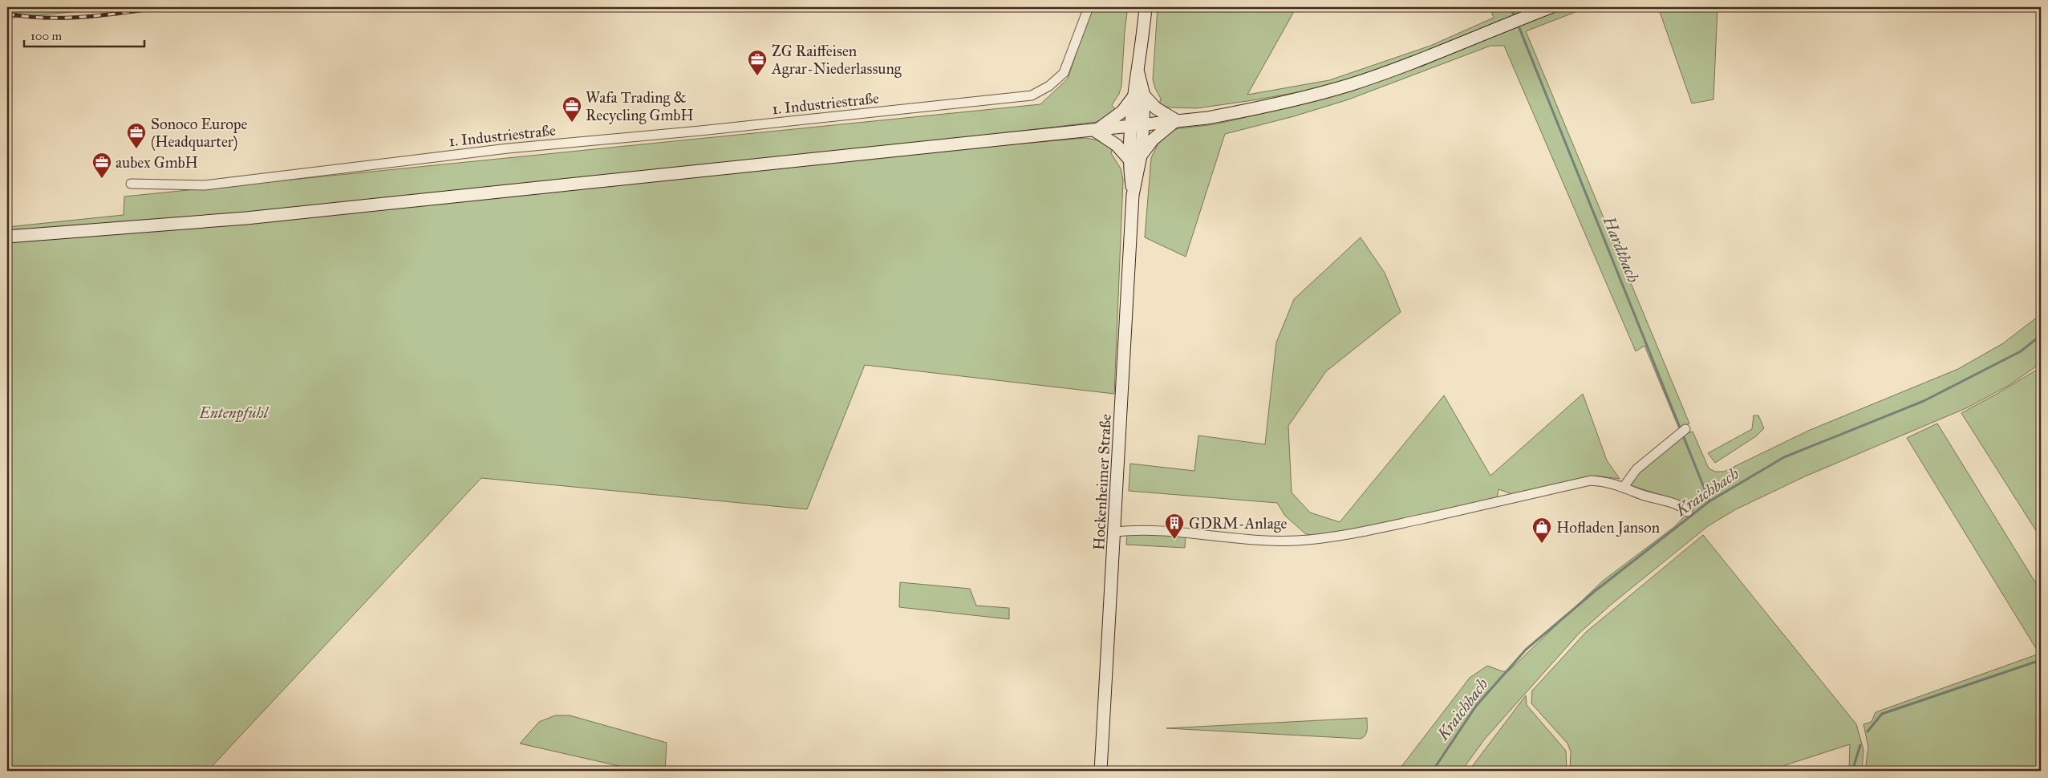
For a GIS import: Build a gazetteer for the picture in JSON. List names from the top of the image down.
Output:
{
  "streets": {
    "main road": ["Hockenheimer Straße"],
    "street": ["1. Industriestraße"]
  },
  "water": ["Hardtbach", "Kraichbach"],
  "parks": ["Entenpfuhl"],
  "places": {
    "office": [
      "ZG Raiffeisen Agrar-Niederlassung",
      "Wafa Trading & Recycling GmbH",
      "Sonoco Europe (Headquarter)",
      "aubex GmbH"
    ],
    "building": ["GDRM-Anlage"],
    "shop": ["Hofladen Janson"]
  },
  "scale_bar": "100 m"
}
